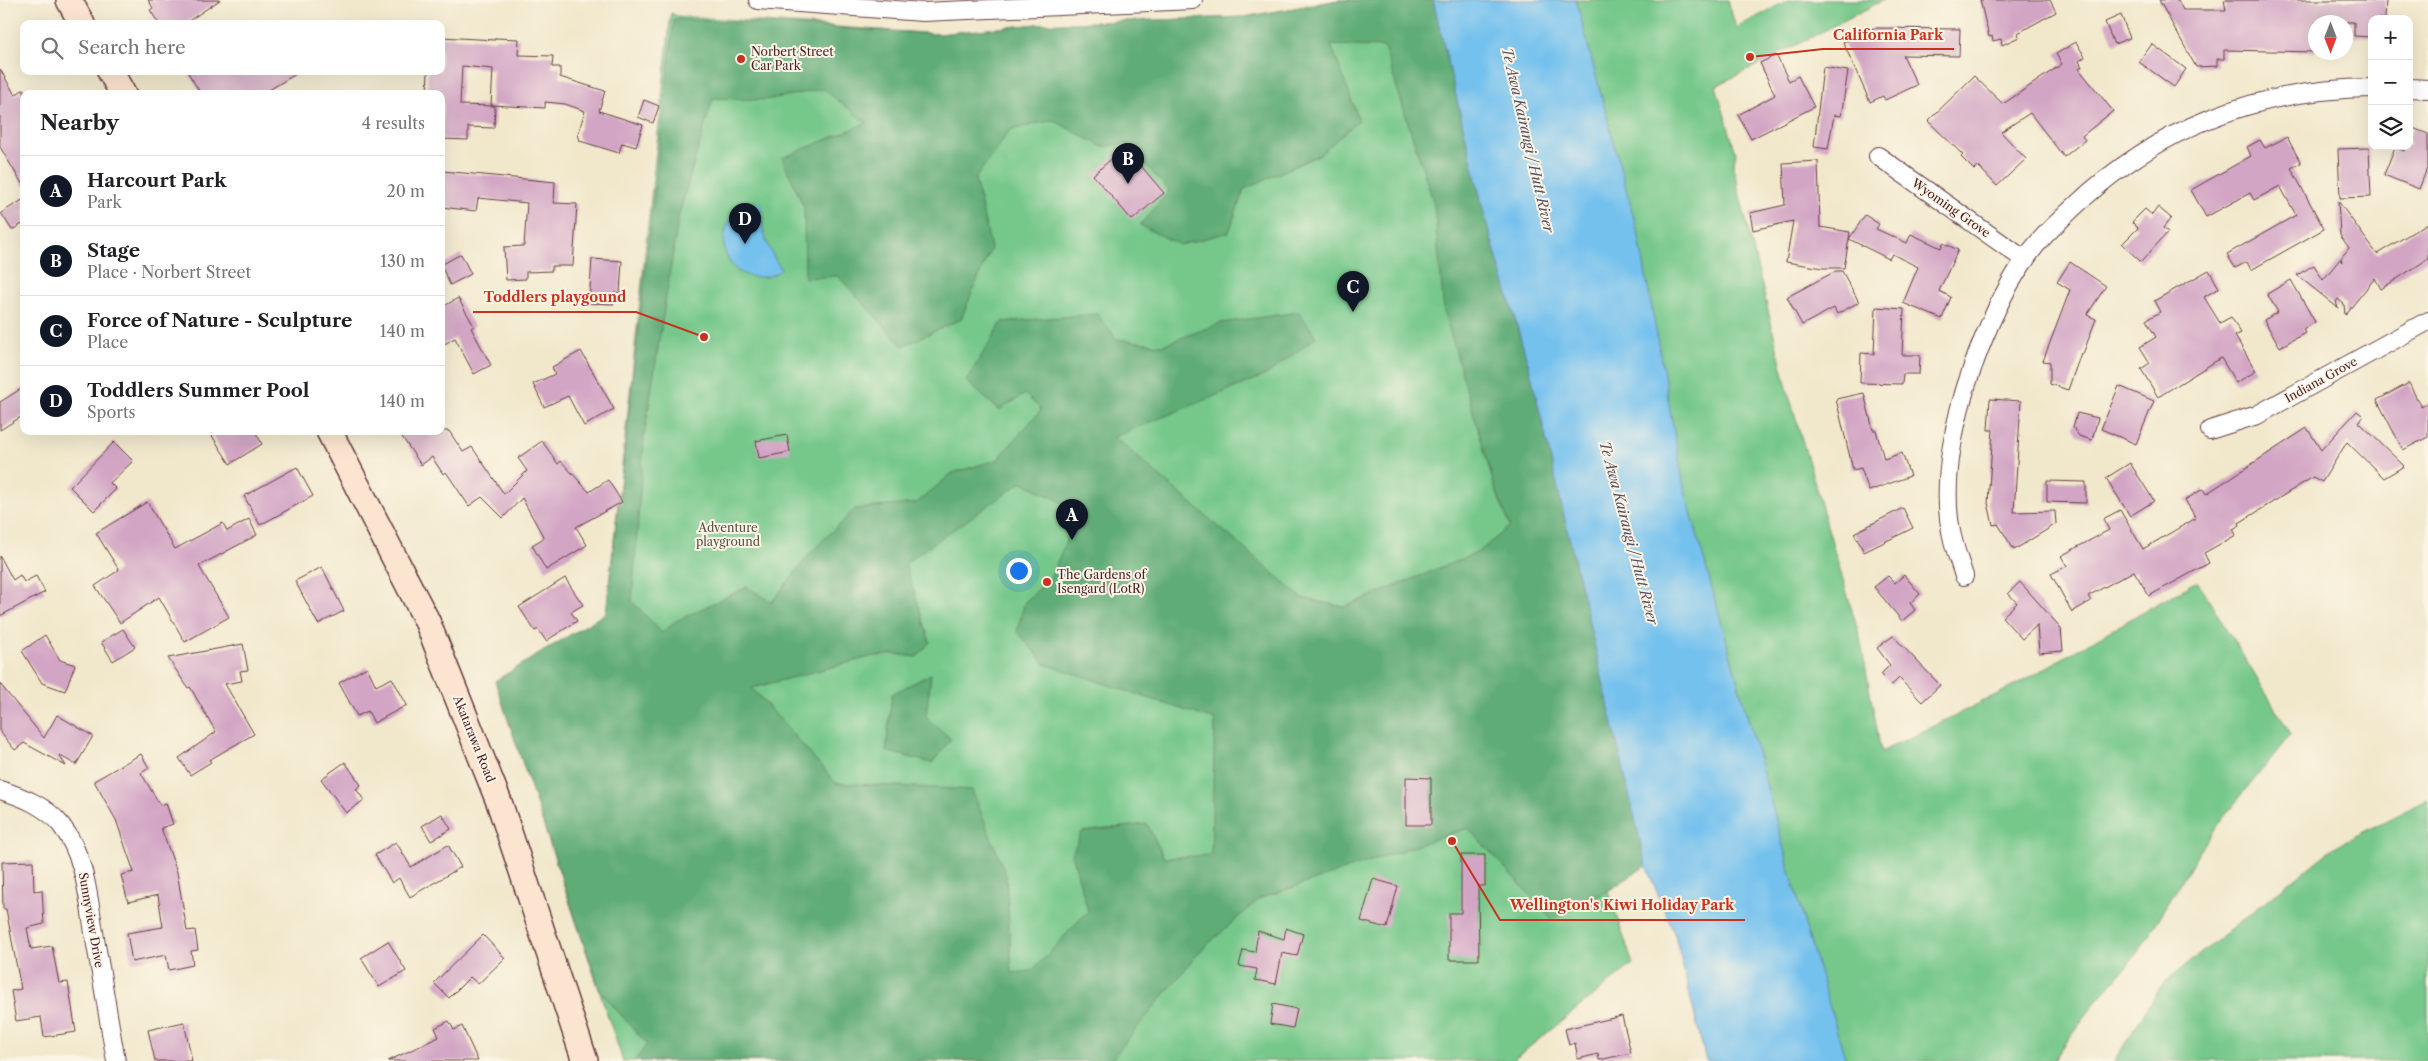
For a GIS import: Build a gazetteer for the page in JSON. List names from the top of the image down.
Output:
{
  "streets": {
    "street": [
      "Wyoming Grove",
      "Indiana Grove",
      "Akatarawa Road",
      "Sunnyview Drive"
    ]
  },
  "water": ["Te Awa Kairangi / Hutt River"],
  "parks": ["Adventure playground"],
  "places": [
    "California Park",
    "Norbert Street Car Park",
    "Toddlers playgound",
    "The Gardens of Isengard (LotR)",
    "Wellington's Kiwi Holiday Park"
  ],
  "north": "bottom",
  "page": {
    "map_buttons": ["+", "−"],
    "search": "Search here",
    "heading": ["Nearby", "4 results"],
    "pins": [
      "B",
      "D",
      "C",
      "A"
    ],
    "list": [
      {
        "mark": "A",
        "name": "Harcourt Park",
        "note": "Park",
        "value": "20 m"
      },
      {
        "mark": "B",
        "name": "Stage",
        "note": "Place · Norbert Street",
        "value": "130 m"
      },
      {
        "mark": "C",
        "name": "Force of Nature - Sculpture",
        "note": "Place",
        "value": "140 m"
      },
      {
        "mark": "D",
        "name": "Toddlers Summer Pool",
        "note": "Sports",
        "value": "140 m"
      }
    ]
  }
}
